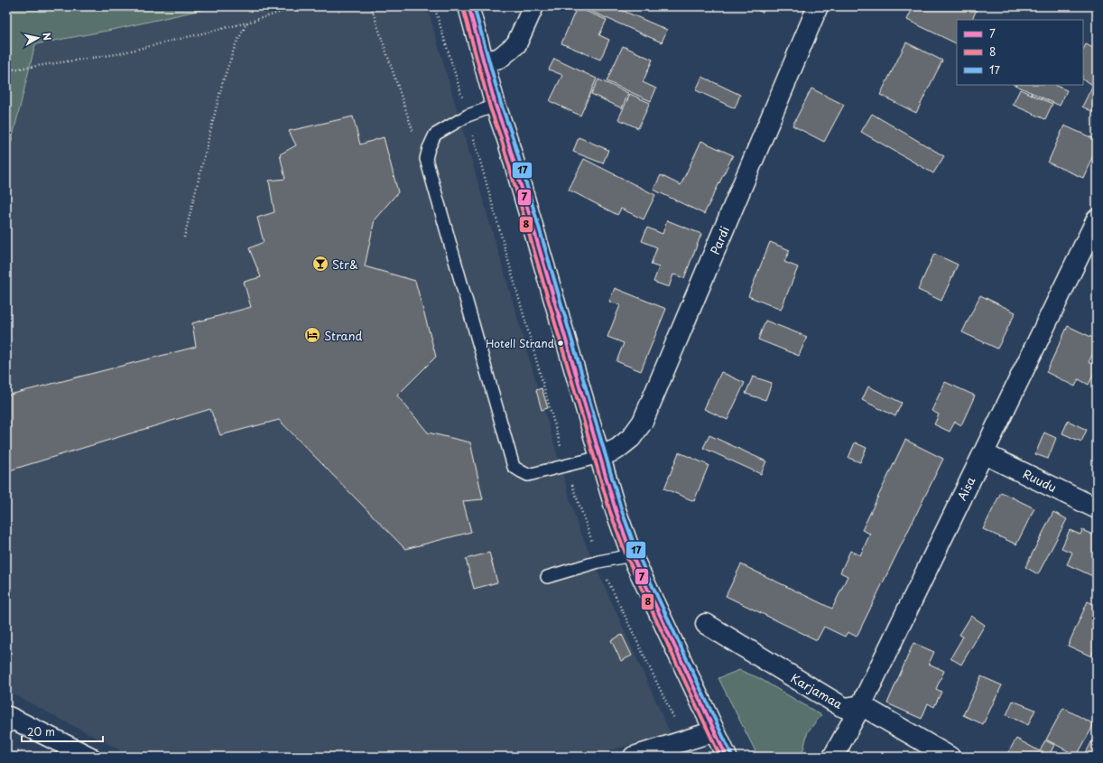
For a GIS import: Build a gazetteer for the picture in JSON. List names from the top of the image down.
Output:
{
  "streets": {
    "street": [
      "Pardi",
      "Ruudu",
      "Aisa",
      "Karjamaa"
    ]
  },
  "crossings": [
    ["Ruudu", "Aisa"],
    ["Aisa", "Karjamaa"]
  ],
  "places": {
    "bar": ["Str&"],
    "hotel": ["Strand"],
    "other": ["Hotell Strand"]
  },
  "lines": ["transit line 7", "transit line 17", "transit line 8"],
  "legend": ["7", "8", "17"],
  "scale_bar": "20 m",
  "north": "right"
}
